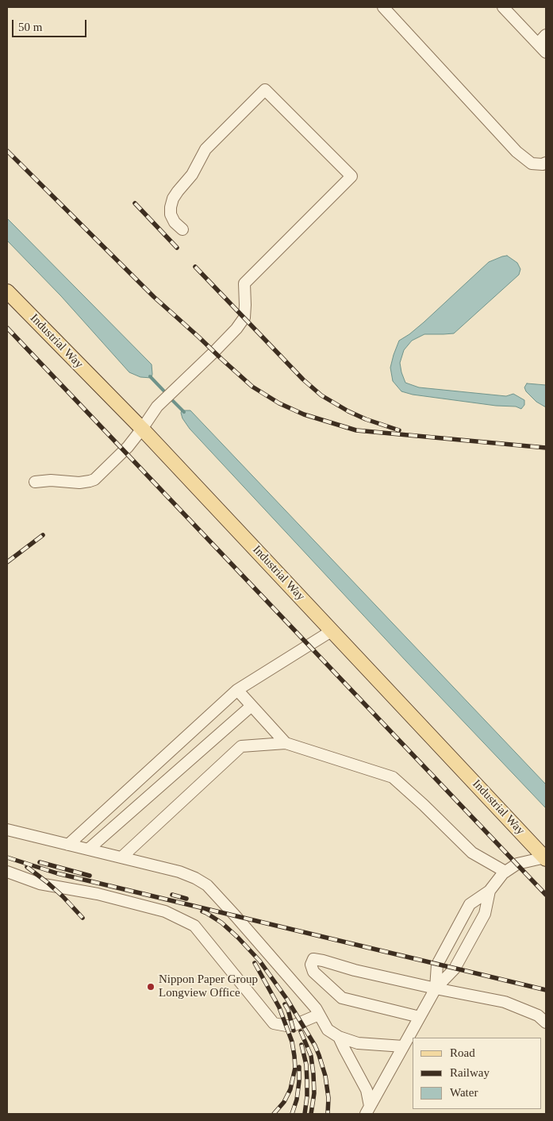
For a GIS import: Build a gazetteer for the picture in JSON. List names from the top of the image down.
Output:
{
  "streets": {
    "main road": ["Industrial Way"]
  },
  "places": ["Nippon Paper Group Longview Office"],
  "legend": ["Road", "Railway", "Water"],
  "scale_bar": "50 m"
}
